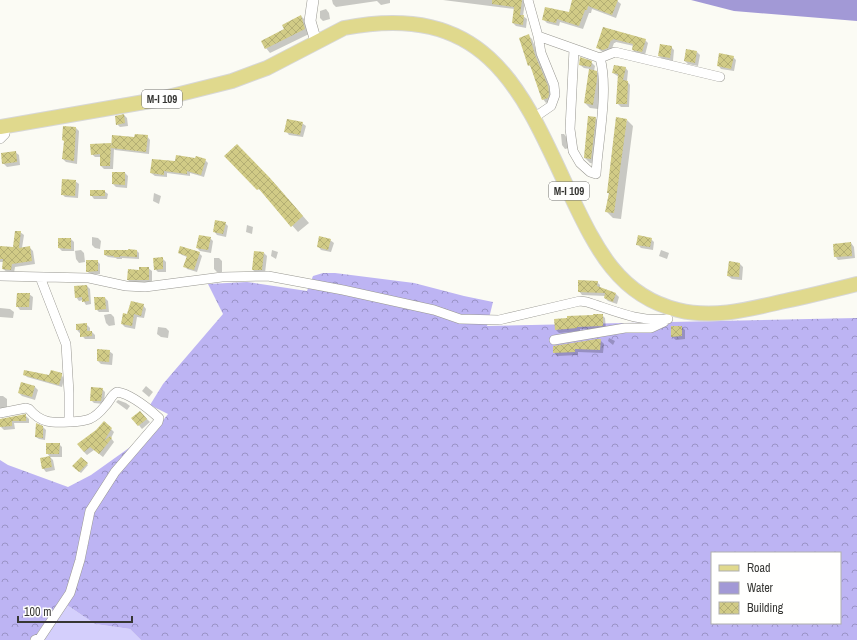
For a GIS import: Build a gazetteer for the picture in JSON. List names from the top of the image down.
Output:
{
  "streets": {
    "main road": ["M-I 109"]
  },
  "legend": ["Road", "Water", "Building"],
  "scale_bar": "100 m"
}
